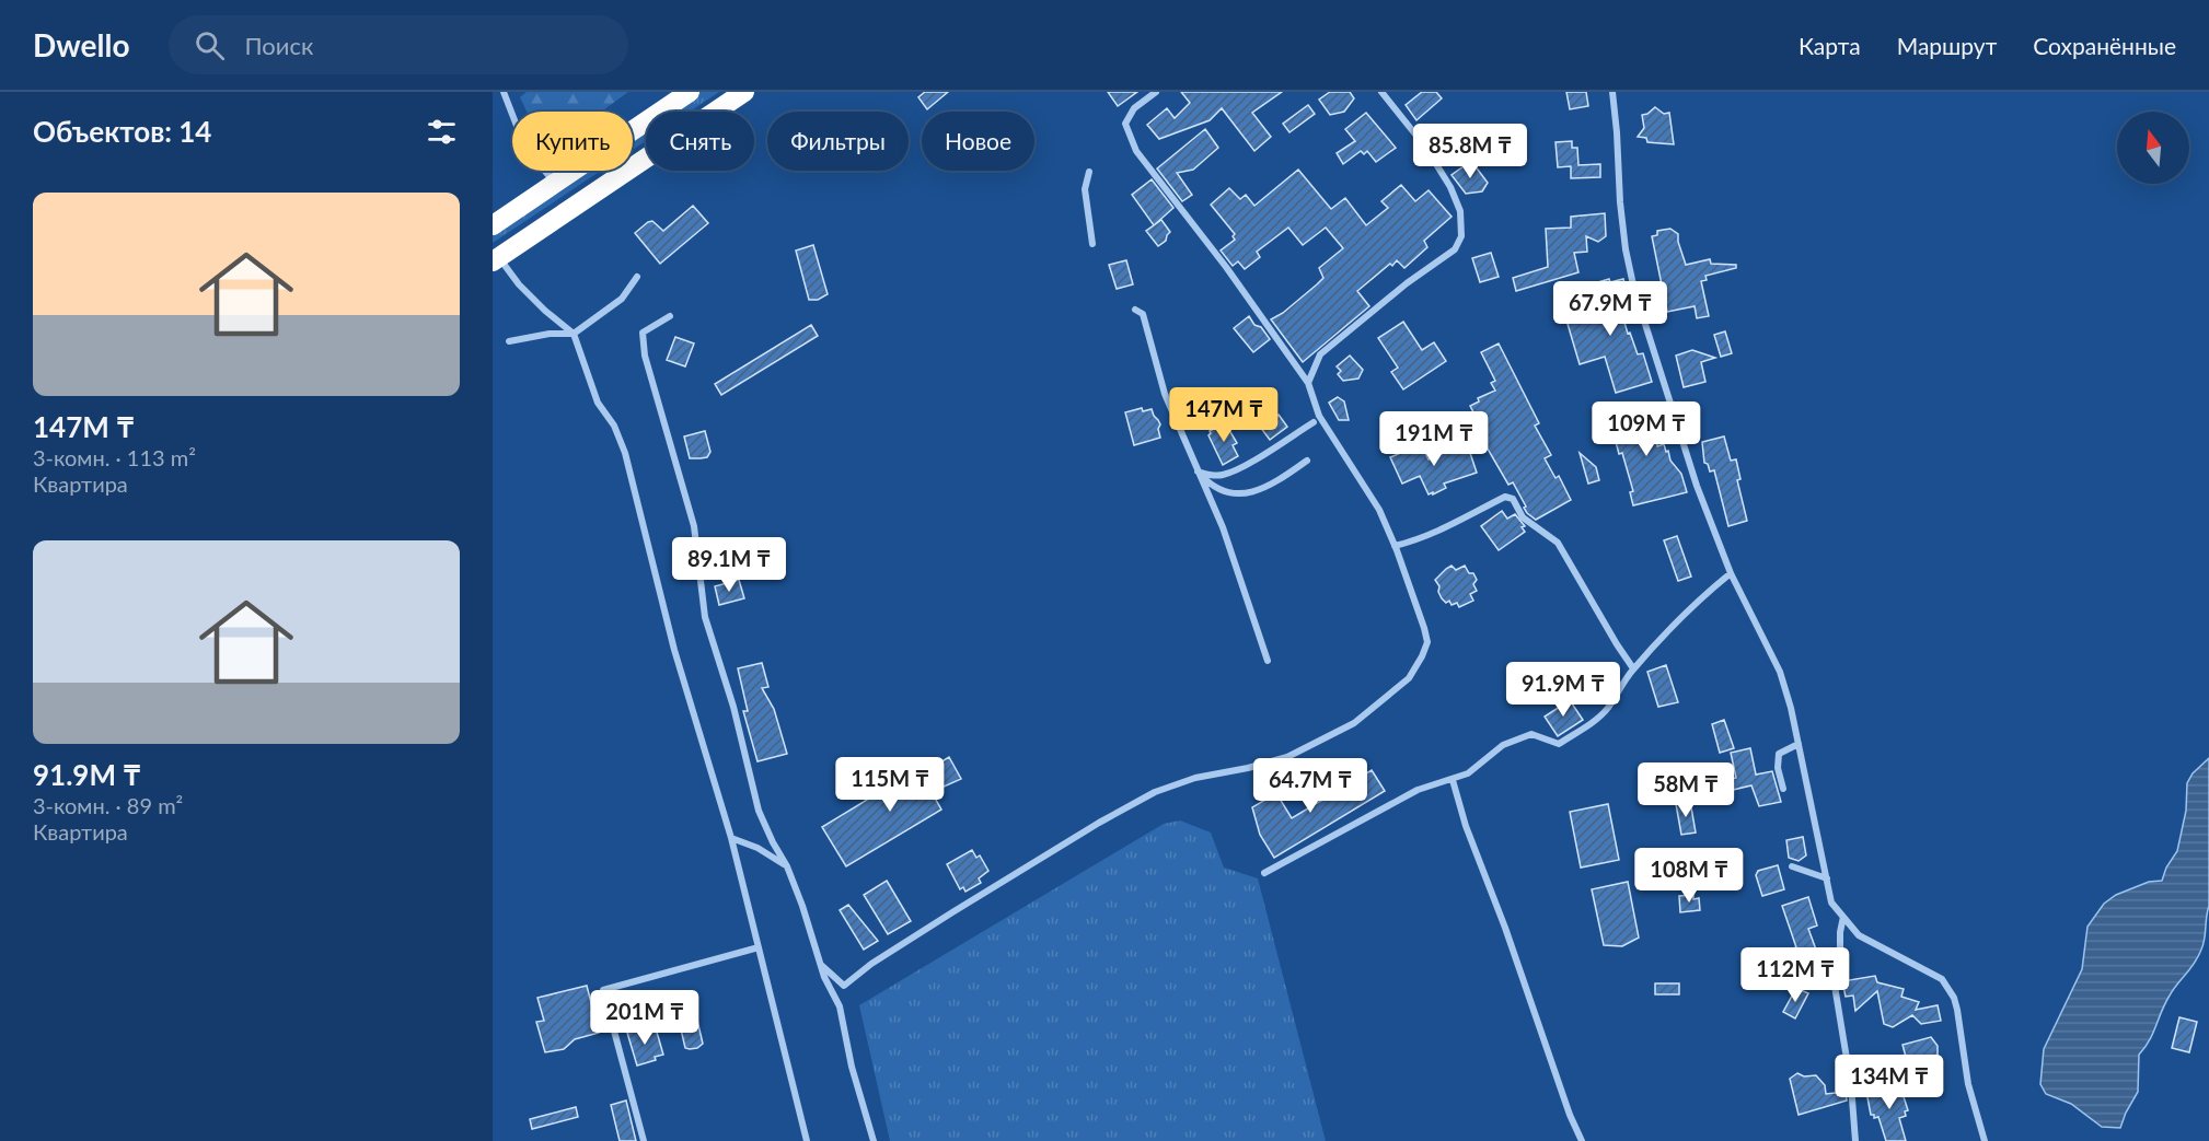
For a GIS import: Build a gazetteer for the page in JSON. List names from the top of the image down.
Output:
{
  "north": "top",
  "page": {
    "header": "Dwello",
    "search": "Поиск",
    "nav": ["Карта", "Маршрут", "Сохранённые"],
    "heading": "Объектов: 14",
    "chip": [
      "Купить",
      "Снять",
      "Фильтры",
      "Новое"
    ],
    "price": [
      "85.8M ₸",
      "67.9M ₸",
      "147M ₸",
      "109M ₸",
      "191M ₸",
      "89.1M ₸",
      "91.9M ₸",
      "115M ₸",
      "64.7M ₸",
      "58M ₸",
      "108M ₸",
      "112M ₸",
      "201M ₸",
      "134M ₸"
    ],
    "list": [
      {
        "name": "147M ₸",
        "note": "3-комн. · 113 m² · Квартира"
      },
      {
        "name": "91.9M ₸",
        "note": "3-комн. · 89 m² · Квартира"
      }
    ]
  }
}
